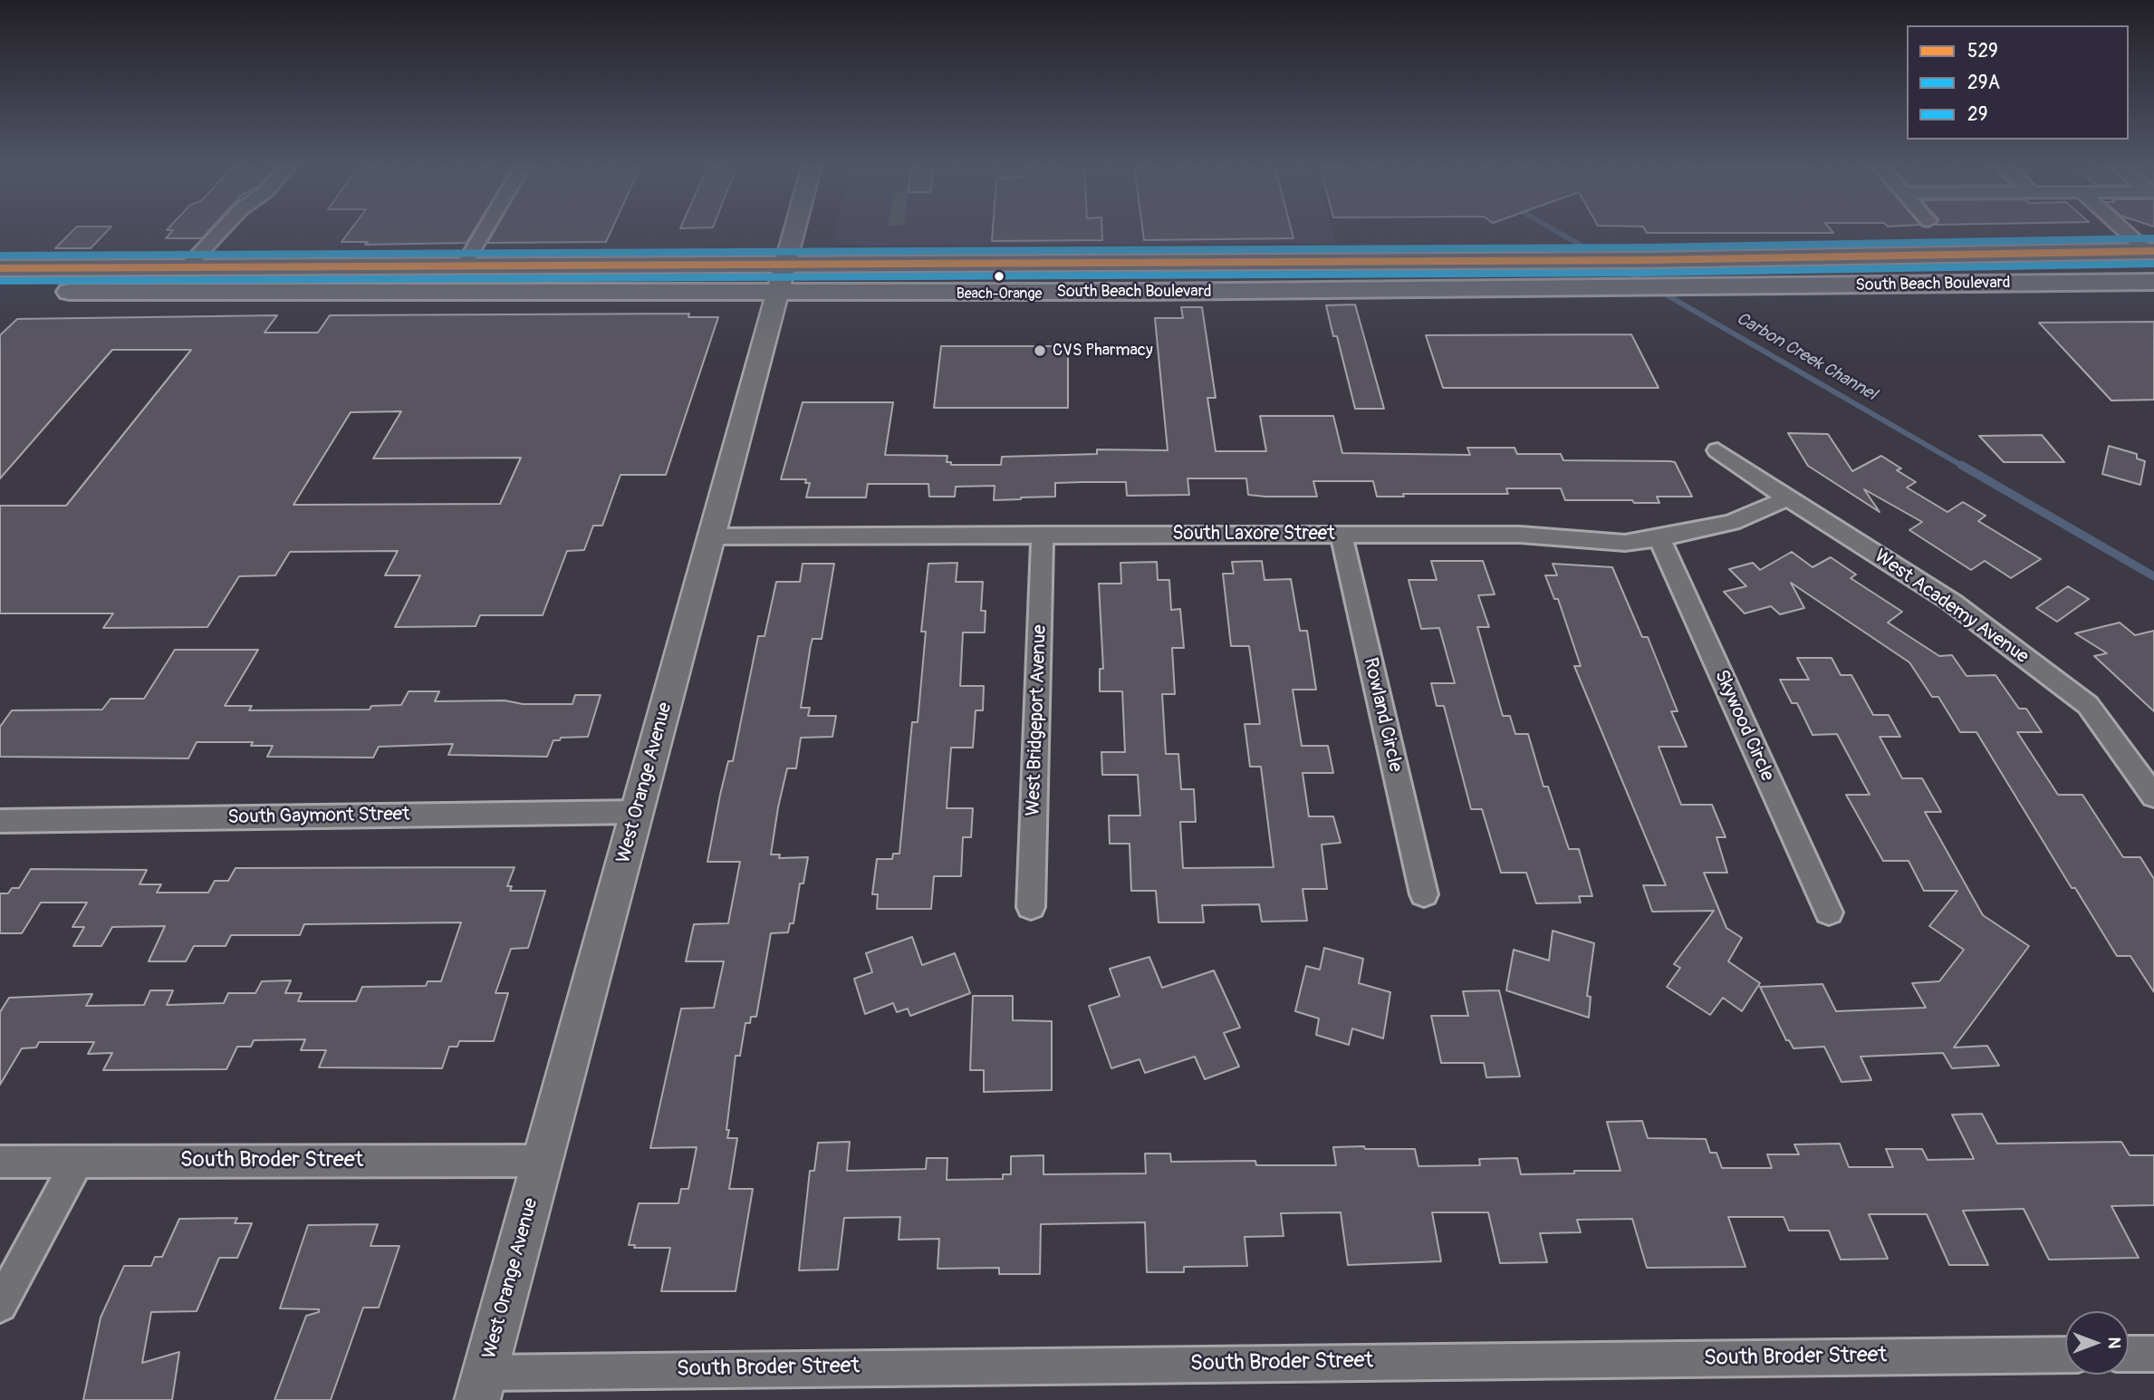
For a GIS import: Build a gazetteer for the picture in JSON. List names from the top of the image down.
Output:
{
  "streets": {
    "main road": ["South Beach Boulevard"],
    "street": [
      "South Laxore Street",
      "West Academy Avenue",
      "Rowland Circle",
      "West Bridgeport Avenue",
      "Skywood Circle",
      "West Orange Avenue",
      "South Gaymont Street",
      "South Broder Street"
    ]
  },
  "crossings": [
    ["South Beach Boulevard", "West Orange Avenue"],
    ["South Laxore Street", "West Academy Avenue"],
    ["South Laxore Street", "Rowland Circle"],
    ["South Laxore Street", "West Bridgeport Avenue"],
    ["South Laxore Street", "Skywood Circle"],
    ["South Laxore Street", "West Orange Avenue"],
    ["West Orange Avenue", "South Gaymont Street"],
    ["West Orange Avenue", "South Broder Street"]
  ],
  "water": ["Carbon Creek Channel"],
  "places": ["Beach-Orange", "CVS Pharmacy"],
  "lines": ["transit line 29", "transit line 529", "transit line 29A"],
  "legend": ["529", "29A", "29"],
  "north": "right"
}
